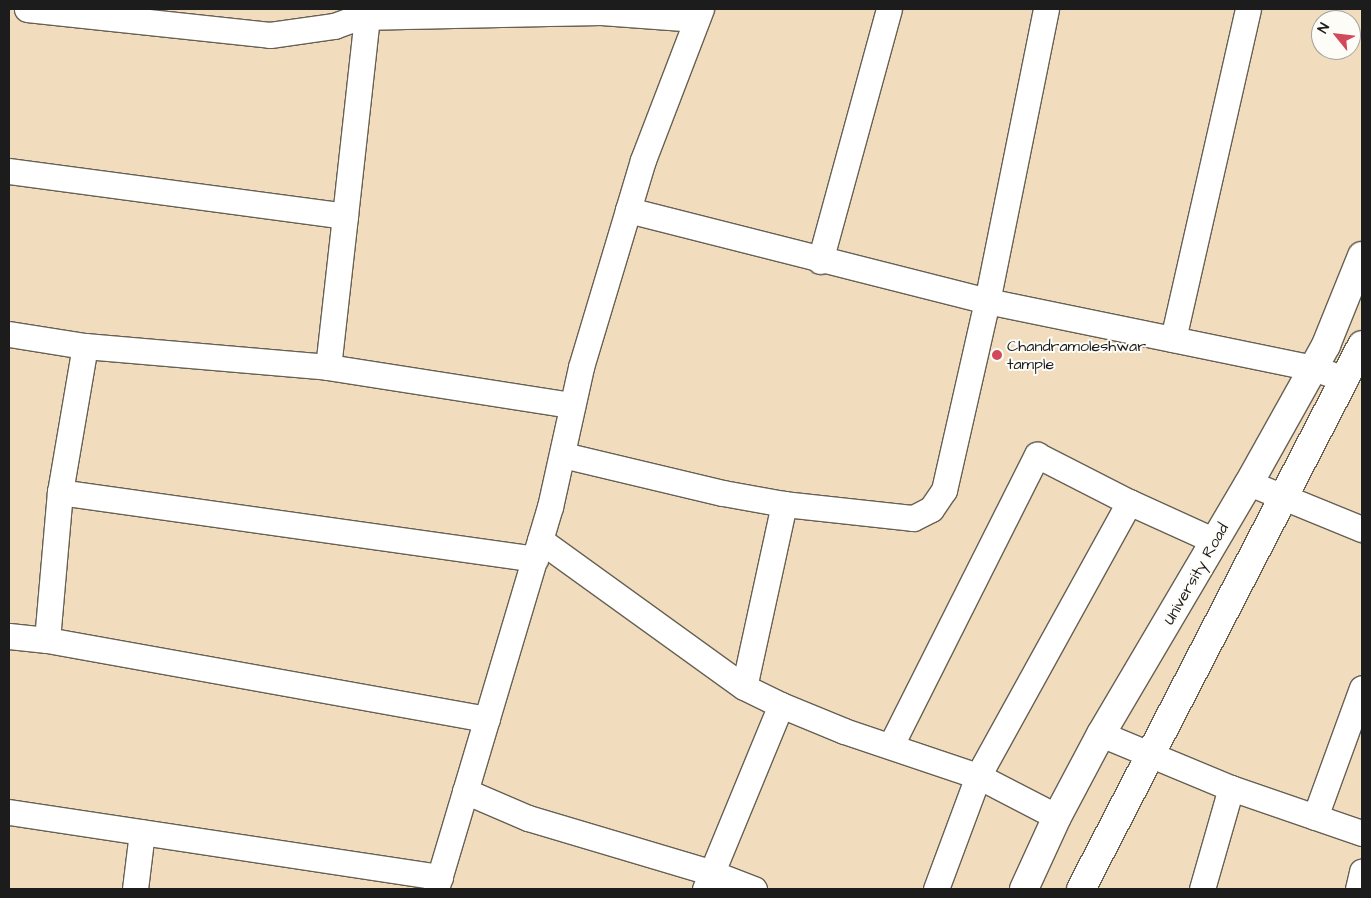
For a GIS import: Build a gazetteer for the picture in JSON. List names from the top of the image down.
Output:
{
  "streets": {
    "street": ["University Road"]
  },
  "places": ["Chandramoleshwar tample"],
  "north": "top left"
}
